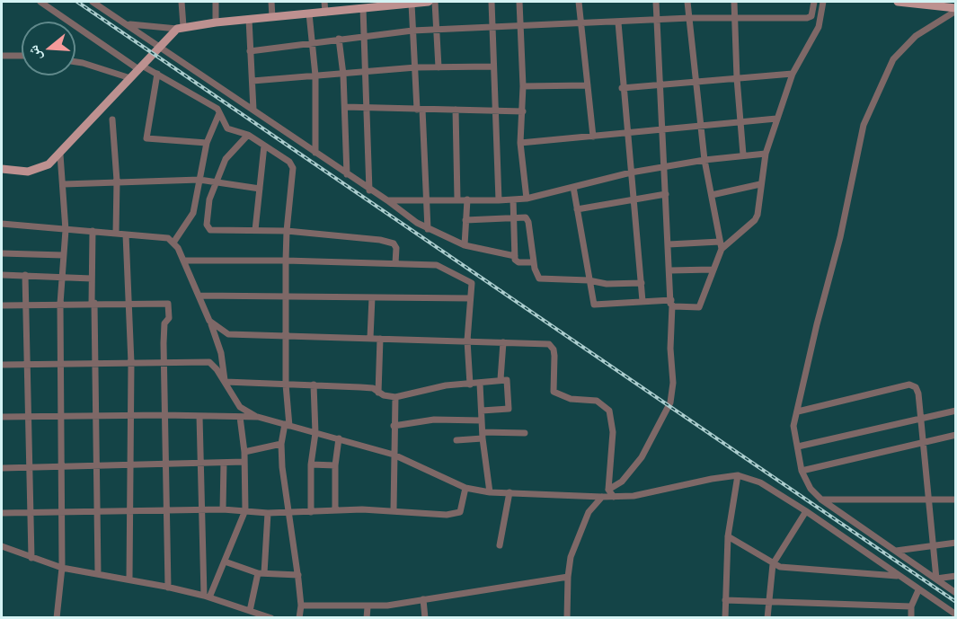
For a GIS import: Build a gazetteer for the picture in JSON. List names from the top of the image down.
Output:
{
  "north": "left"
}
